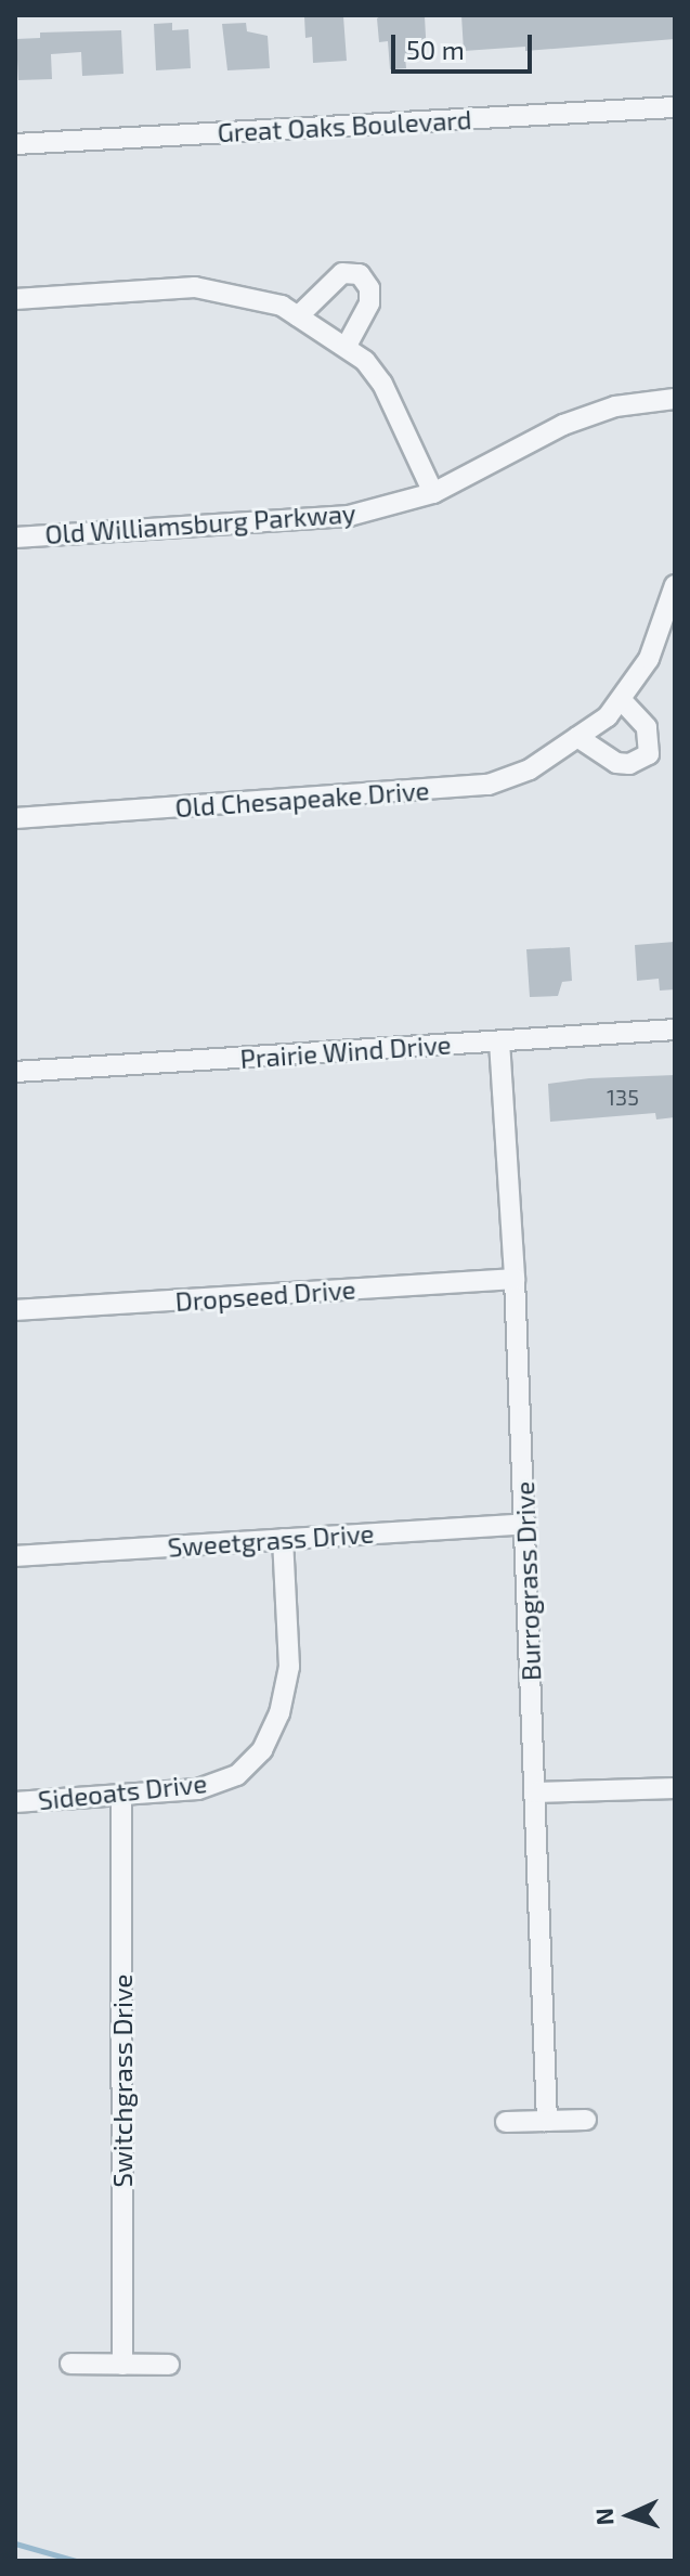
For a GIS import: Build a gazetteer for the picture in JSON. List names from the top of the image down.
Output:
{
  "streets": {
    "street": [
      "Great Oaks Boulevard",
      "Old Williamsburg Parkway",
      "Old Chesapeake Drive",
      "Prairie Wind Drive",
      "Dropseed Drive",
      "Sweetgrass Drive",
      "Burrograss Drive",
      "Sideoats Drive",
      "Switchgrass Drive"
    ]
  },
  "crossings": [
    ["Prairie Wind Drive", "Burrograss Drive"],
    ["Dropseed Drive", "Burrograss Drive"],
    ["Sweetgrass Drive", "Burrograss Drive"],
    ["Sweetgrass Drive", "Sideoats Drive"],
    ["Sideoats Drive", "Switchgrass Drive"]
  ],
  "house_numbers": ["135"],
  "scale_bar": "50 m",
  "north": "left"
}
